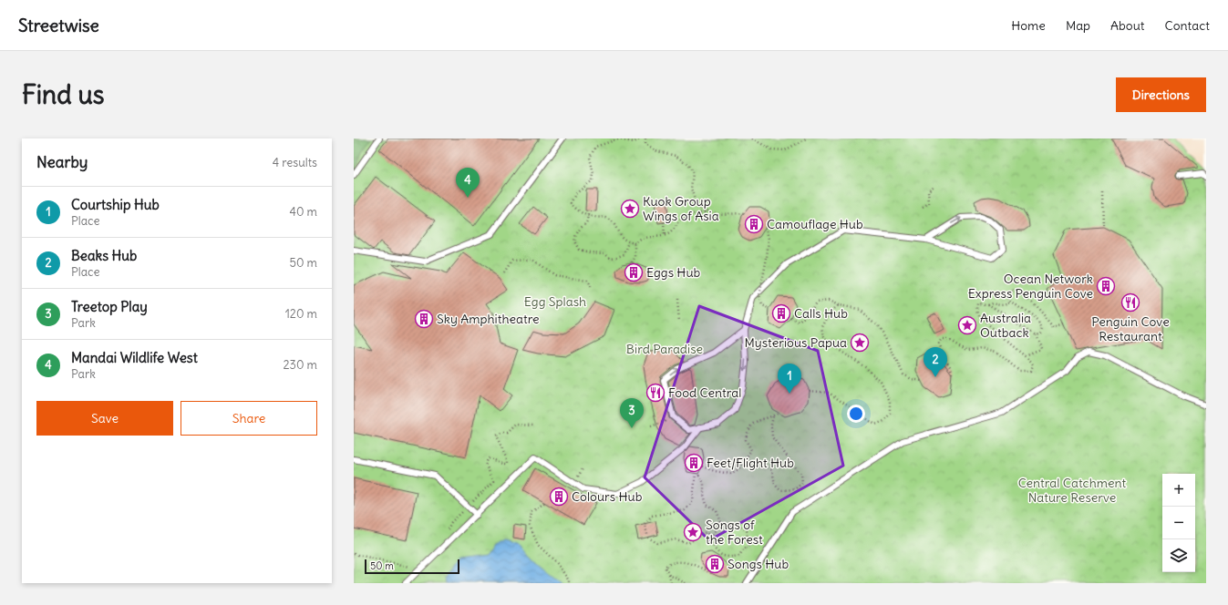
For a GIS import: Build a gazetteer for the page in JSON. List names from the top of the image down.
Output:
{
  "parks": ["Egg Splash", "Bird Paradise", "Central Catchment Nature Reserve"],
  "places": {
    "place": [
      "Kuok Group Wings of Asia",
      "Australia Outback",
      "Mysterious Papua",
      "Songs of the Forest"
    ],
    "building": [
      "Camouflage Hub",
      "Eggs Hub",
      "Ocean Network Express Penguin Cove",
      "Calls Hub",
      "Sky Amphitheatre",
      "Feet/Flight Hub",
      "Colours Hub",
      "Songs Hub"
    ],
    "restaurant": ["Penguin Cove Restaurant", "Food Central"]
  },
  "scale_bar": "50 m",
  "page": {
    "header": "Streetwise",
    "nav": [
      "Home",
      "Map",
      "About",
      "Contact"
    ],
    "buttons": [
      "Directions",
      ["Save", "Share"]
    ],
    "title": "Find us",
    "heading": ["Nearby", "4 results"],
    "pins": [
      "4",
      "2",
      "1",
      "3"
    ],
    "list": [
      {
        "mark": "1",
        "name": "Courtship Hub",
        "note": "Place",
        "value": "40 m"
      },
      {
        "mark": "2",
        "name": "Beaks Hub",
        "note": "Place",
        "value": "50 m"
      },
      {
        "mark": "3",
        "name": "Treetop Play",
        "note": "Park",
        "value": "120 m"
      },
      {
        "mark": "4",
        "name": "Mandai Wildlife West",
        "note": "Park",
        "value": "230 m"
      }
    ],
    "map_buttons": ["+", "−"],
    "scale": "50 m"
  }
}
